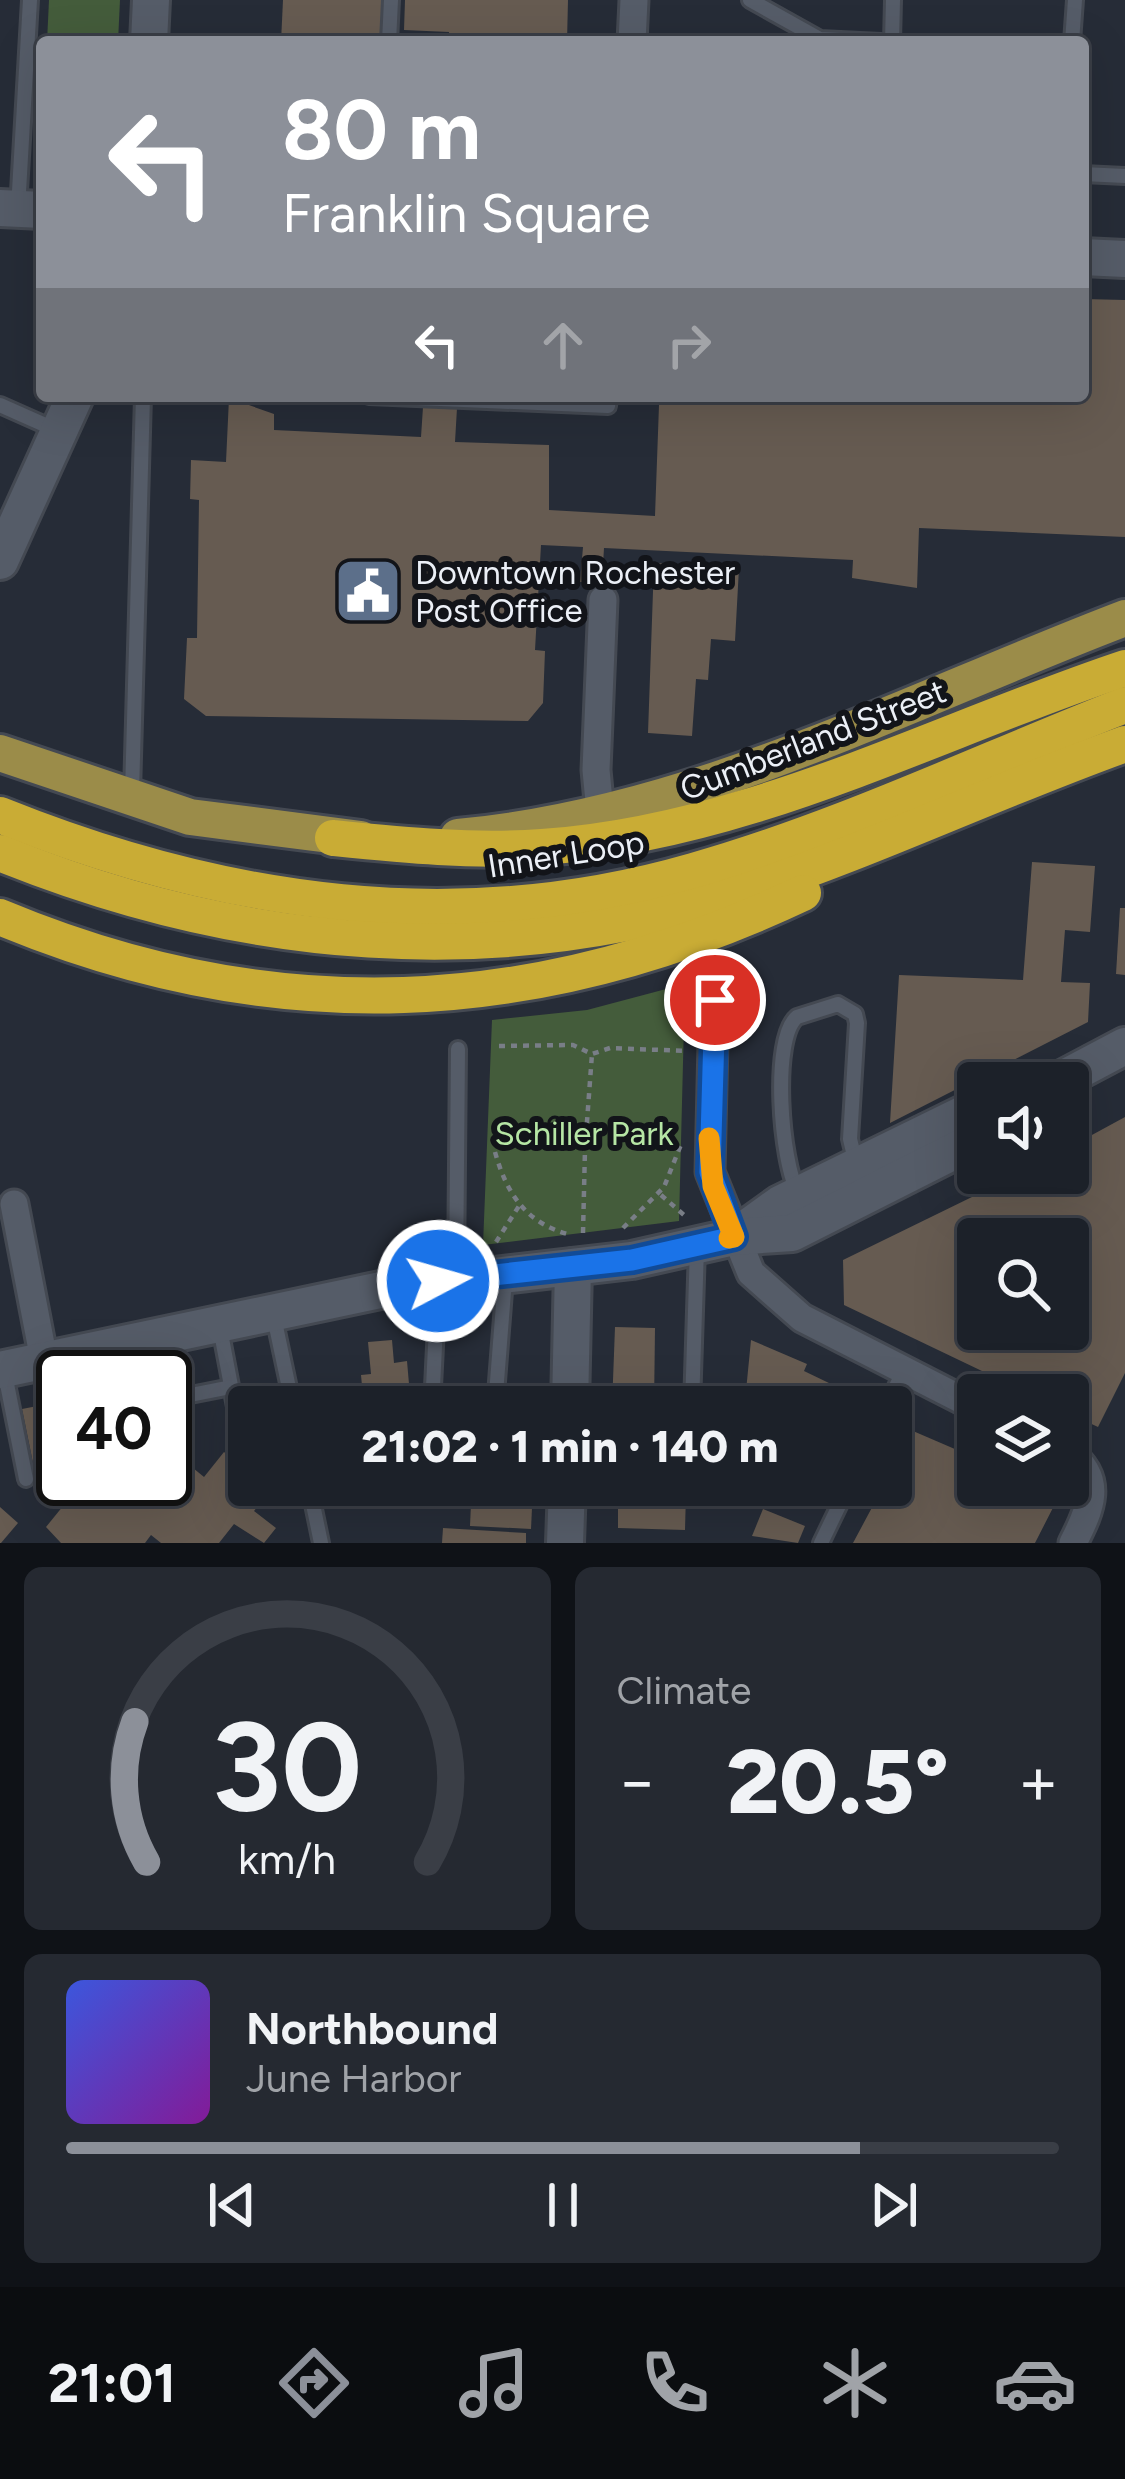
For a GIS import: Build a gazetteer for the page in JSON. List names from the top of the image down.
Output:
{
  "streets": {
    "highway": ["Inner Loop"],
    "main road": ["Cumberland Street"]
  },
  "parks": ["Schiller Park"],
  "places": {
    "public building": ["Downtown Rochester Post Office"]
  },
  "page": {
    "turn": ["80 m", "Franklin Square"],
    "limit": "40",
    "trip": "21:02 · 1 min · 140 m",
    "tile": "Climate",
    "heat": ["−", "20.5°", "+"],
    "song": ["Northbound", "June Harbor"],
    "tabs": "21:01",
    "gauge": ["30", "km/h"]
  }
}
